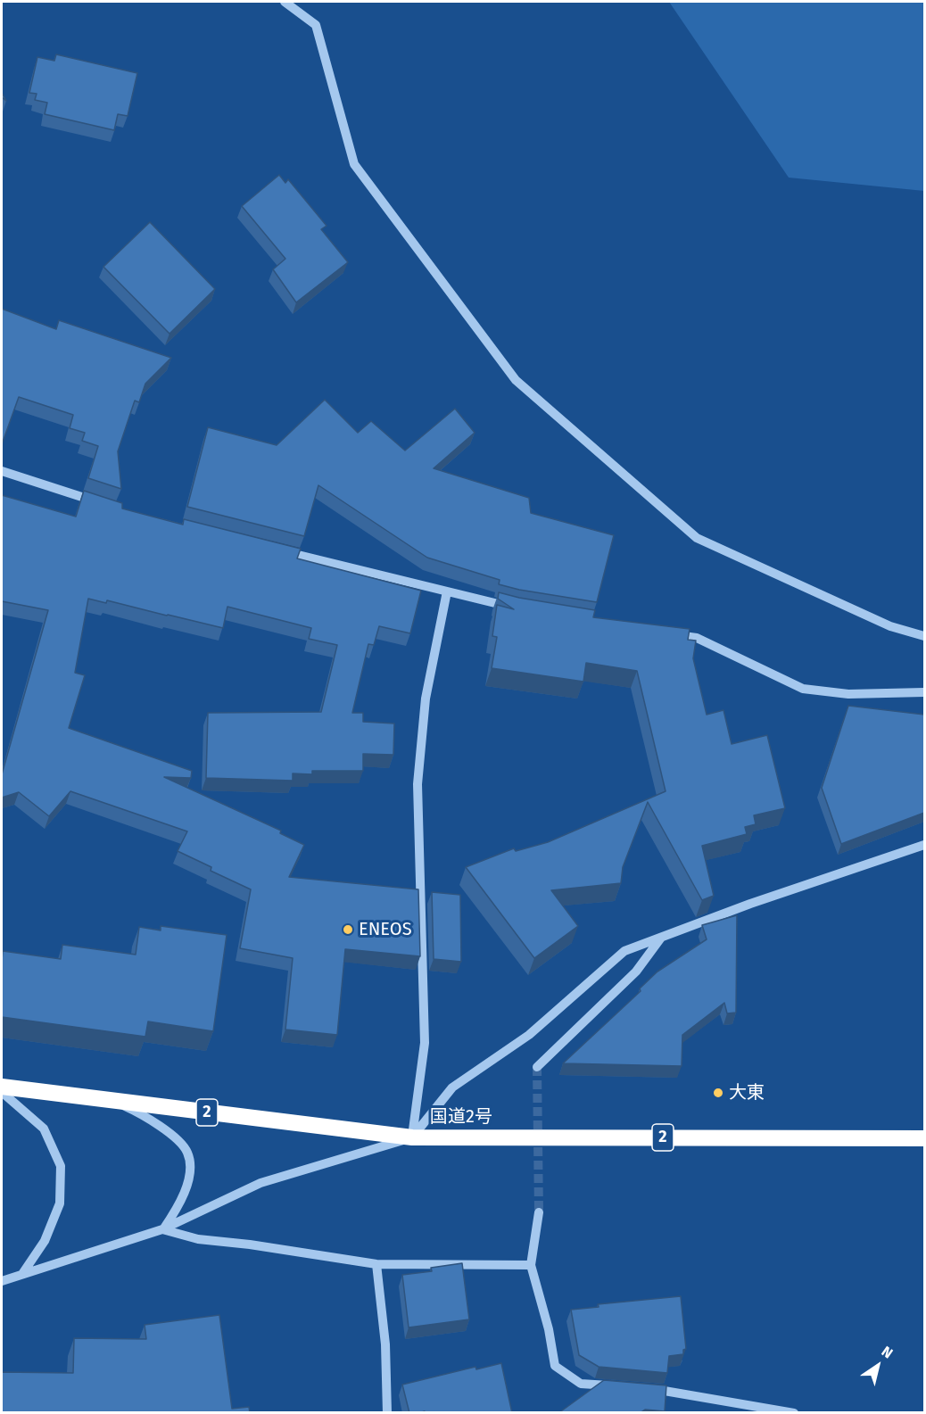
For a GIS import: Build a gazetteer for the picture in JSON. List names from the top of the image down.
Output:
{
  "streets": {
    "highway": ["2", "国道2号"]
  },
  "places": ["ENEOS", "大東"],
  "north": "top right"
}
